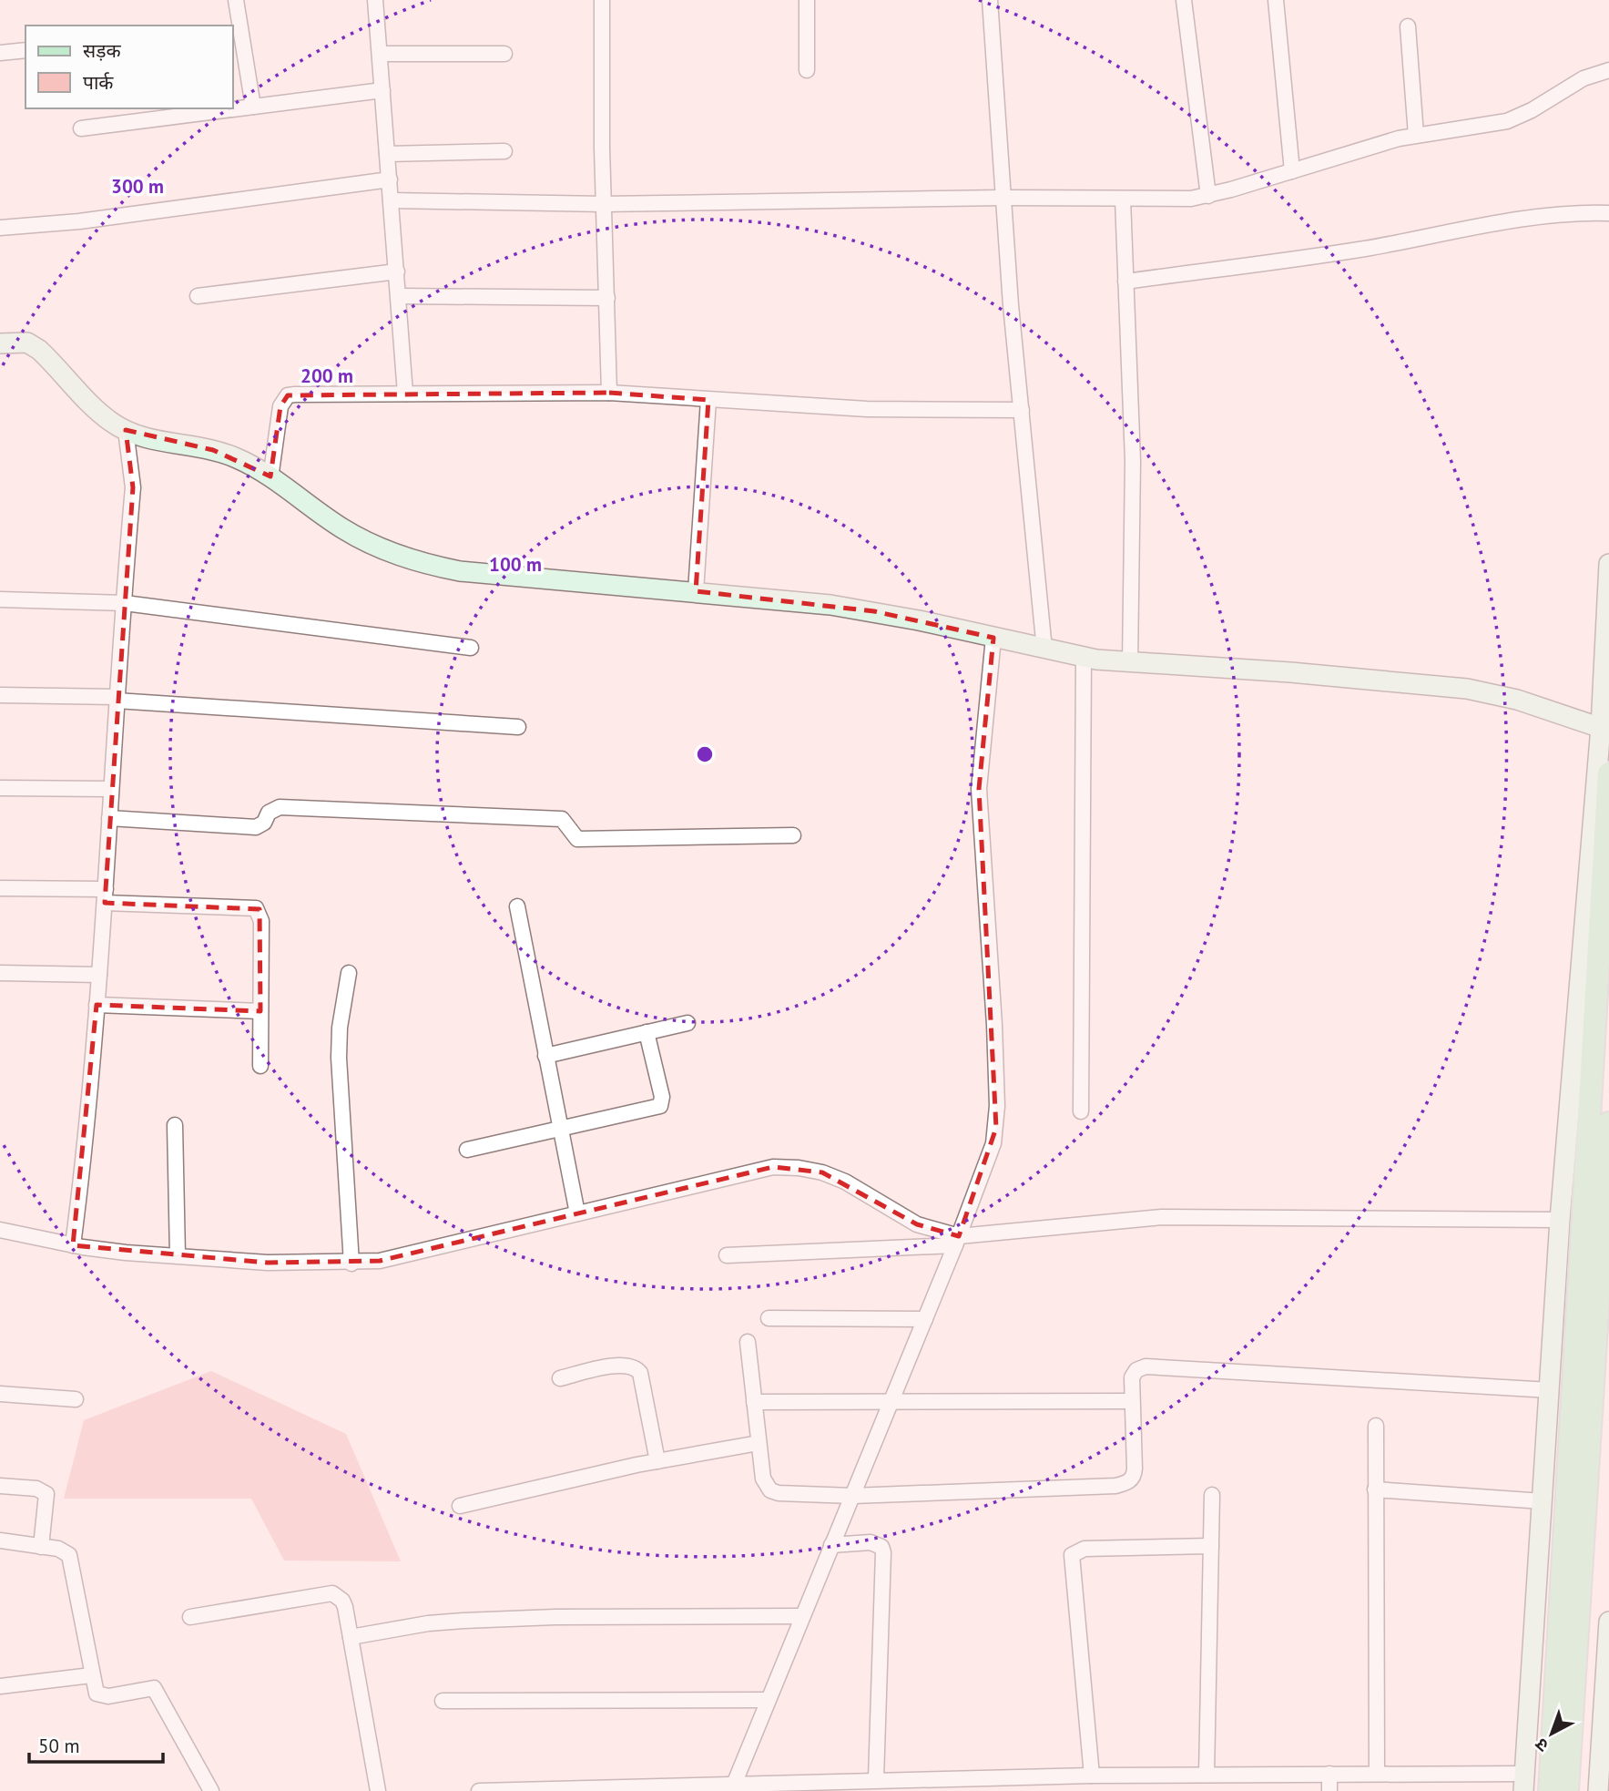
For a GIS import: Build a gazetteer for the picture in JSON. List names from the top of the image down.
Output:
{
  "legend": ["सड़क", "पार्क"],
  "scale_bar": "50 m",
  "north": "bottom left",
  "rings": ["300 m", "200 m", "100 m"]
}
